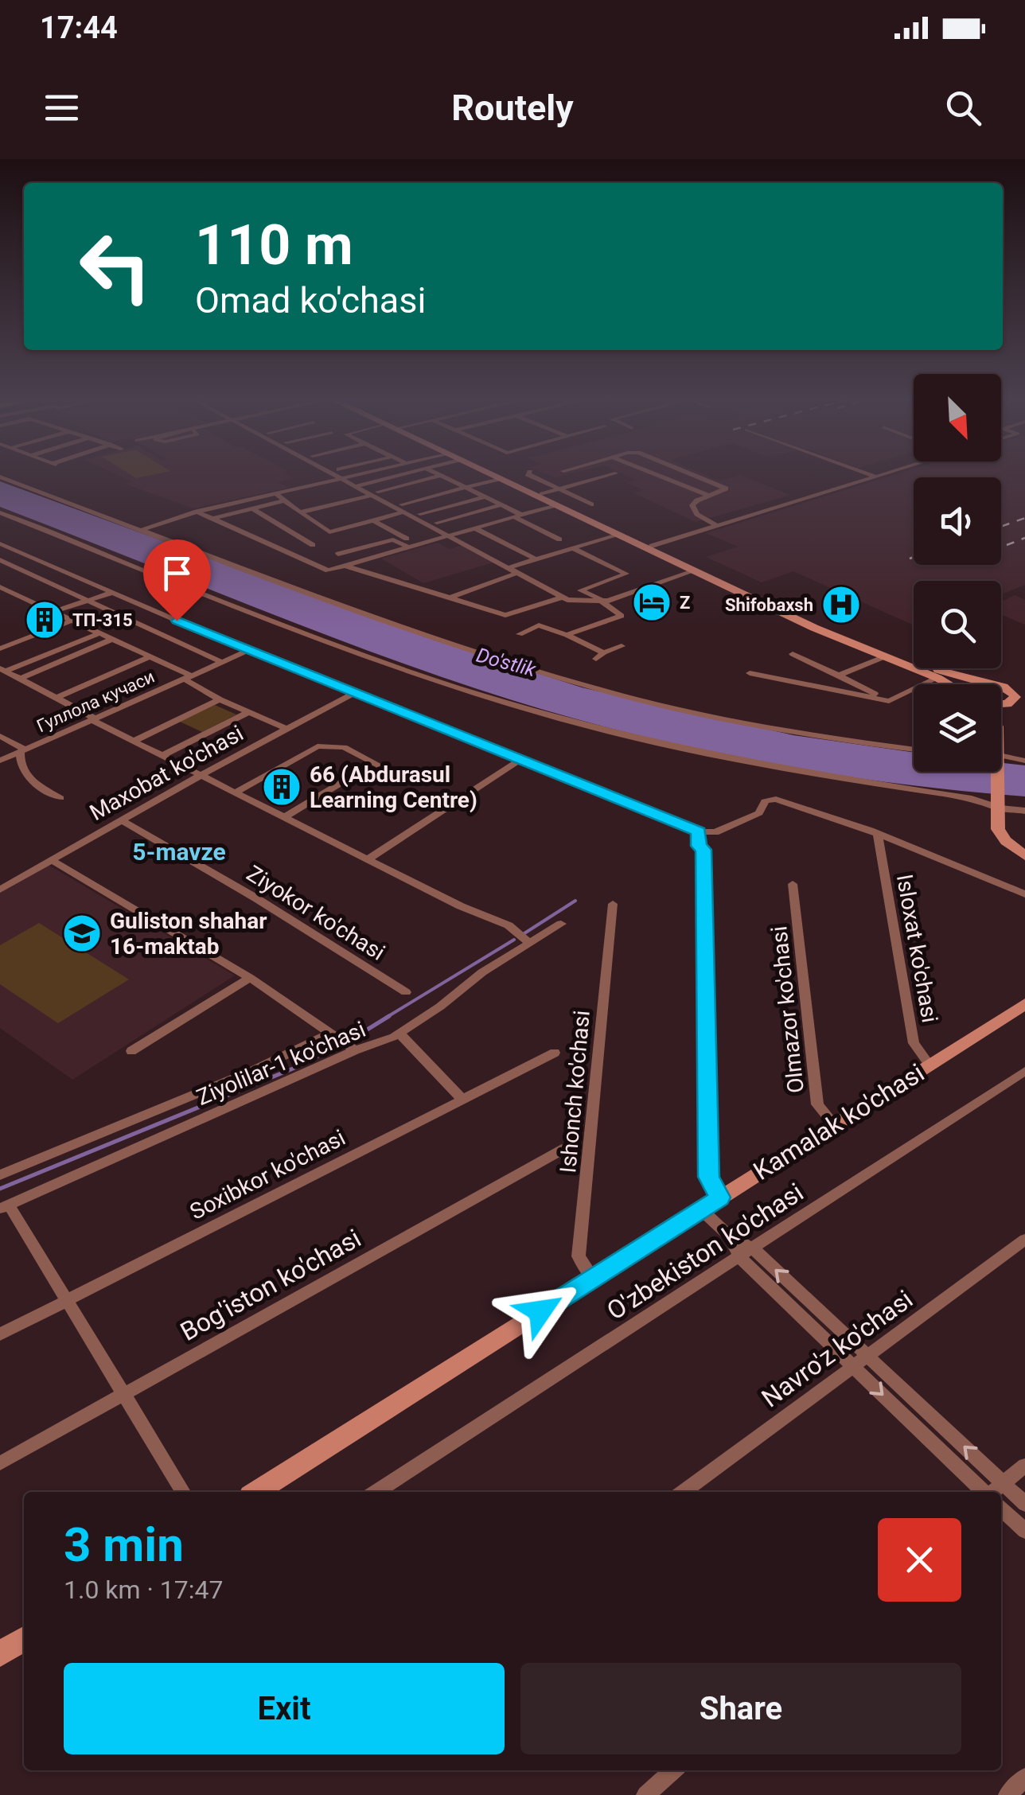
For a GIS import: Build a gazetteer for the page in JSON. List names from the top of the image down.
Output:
{
  "streets": {
    "main road": ["Kamalak ko'chasi"],
    "street": [
      "Гуллола кучаси",
      "Maxobat ko'chasi",
      "Ziyokor ko'chasi",
      "Isloxat ko'chasi",
      "Olmazor ko'chasi",
      "Ziyolilar-1 ko'chasi",
      "Ishonch ko'chasi",
      "Soxibkor ko'chasi",
      "O'zbekiston ko'chasi",
      "Bog'iston ko'chasi",
      "Navro'z ko'chasi"
    ]
  },
  "crossings": [
    ["Maxobat ko'chasi", "Ziyokor ko'chasi"],
    ["Isloxat ko'chasi", "Kamalak ko'chasi"],
    ["Olmazor ko'chasi", "Kamalak ko'chasi"],
    ["Ishonch ko'chasi", "Kamalak ko'chasi"]
  ],
  "districts": ["5-mavze"],
  "water": ["Do'stlik"],
  "places": {
    "hotel": ["Z"],
    "hospital": ["Shifobaxsh"],
    "building": ["ТП-315", "66 (Abdurasul Learning Centre)"],
    "school or university": ["Guliston shahar 16-maktab"]
  },
  "north": "bottom right",
  "page": {
    "status": "17:44",
    "header": "Routely",
    "turn": ["110 m", "Omad ko'chasi"],
    "heading": ["3 min", "1.0 km · 17:47"],
    "buttons": ["Exit", "Share"]
  }
}
